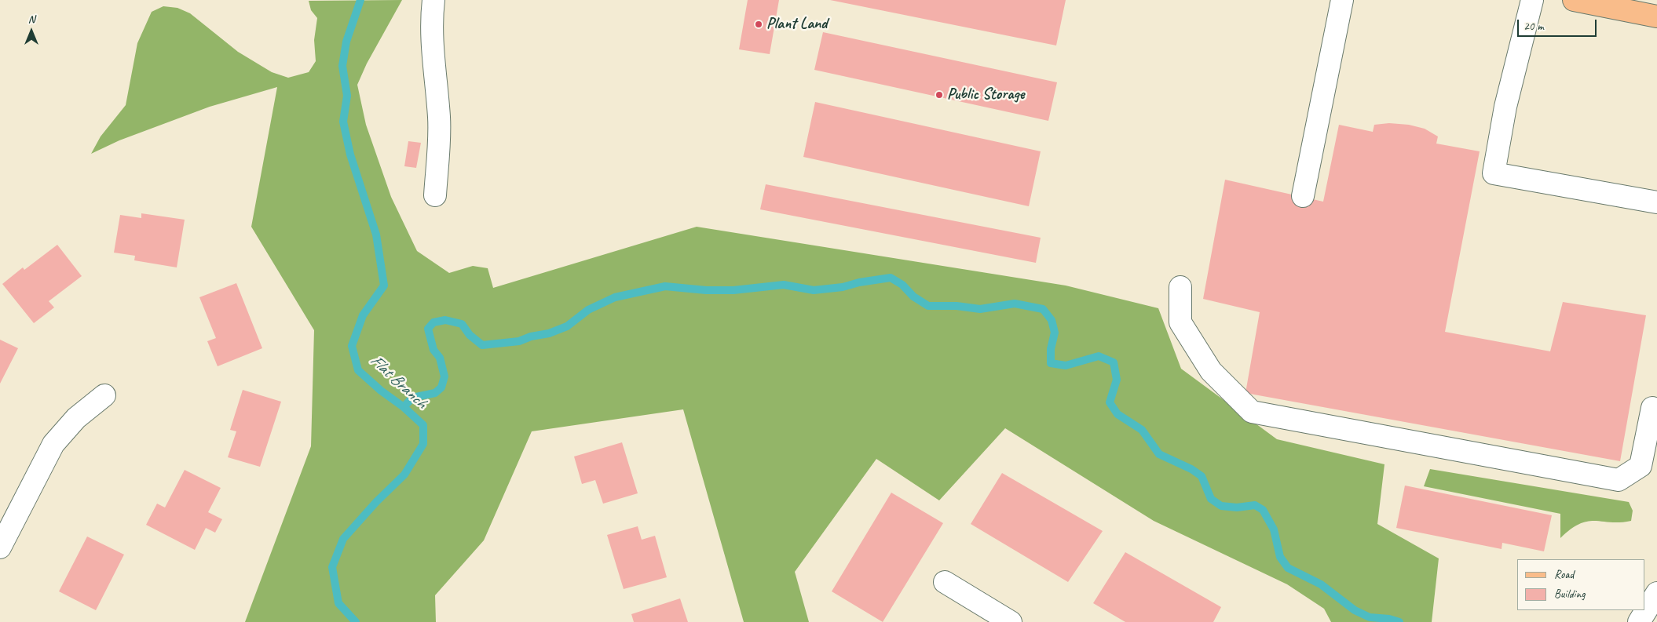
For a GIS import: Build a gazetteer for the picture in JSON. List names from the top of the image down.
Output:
{
  "water": ["Flat Branch"],
  "places": ["Plant Land", "Public Storage"],
  "legend": ["Road", "Building"],
  "scale_bar": "20 m",
  "north": "top"
}
